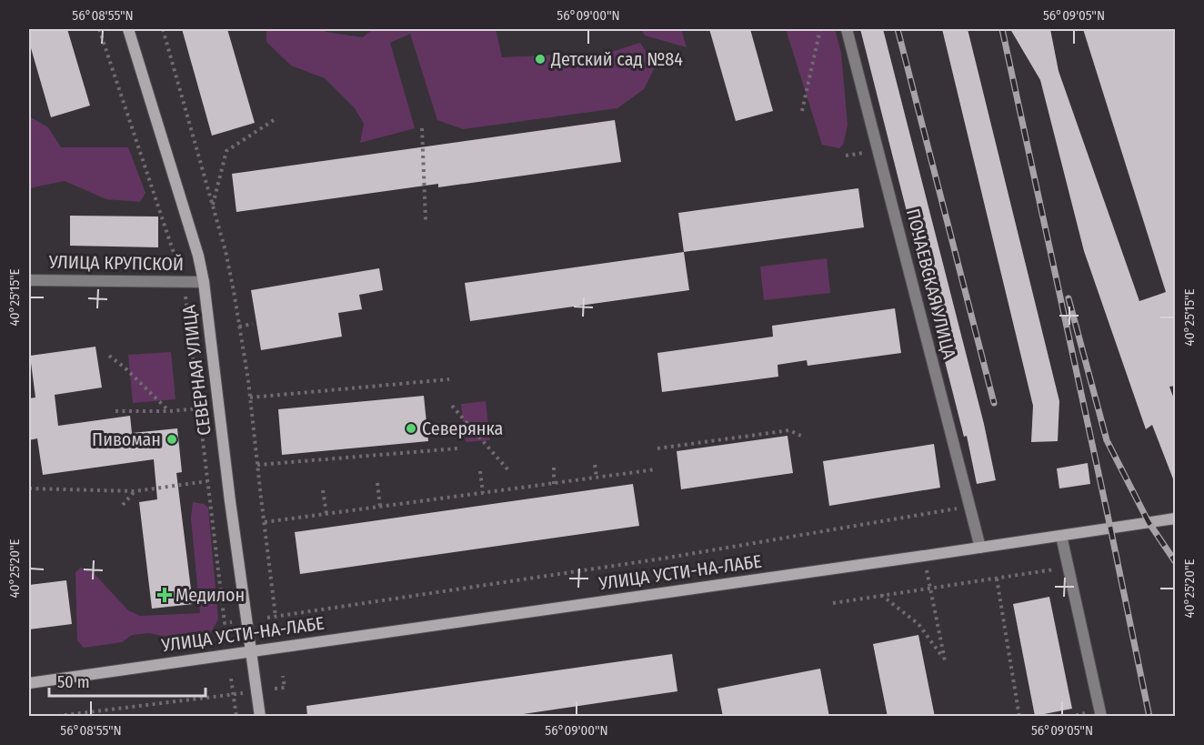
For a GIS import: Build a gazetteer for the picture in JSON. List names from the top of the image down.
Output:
{
  "streets": {
    "street": [
      "УЛИЦА КРУПСКОЙ",
      "ПОЧАЕВСКАЯ УЛИЦА",
      "СЕВЕРНАЯ УЛИЦА",
      "УЛИЦА УСТИ-НА-ЛАБЕ"
    ]
  },
  "crossings": [
    ["УЛИЦА КРУПСКОЙ", "СЕВЕРНАЯ УЛИЦА"],
    ["ПОЧАЕВСКАЯ УЛИЦА", "УЛИЦА УСТИ-НА-ЛАБЕ"],
    ["СЕВЕРНАЯ УЛИЦА", "УЛИЦА УСТИ-НА-ЛАБЕ"]
  ],
  "places": {
    "other": ["Детский сад №84", "Северянка", "Пивоман"],
    "health": ["Медилон"]
  },
  "scale_bar": "50 m",
  "coordinates": [
    "56°08'55\"N",
    "56°09'00\"N",
    "56°09'05\"N",
    "40°25'15\"E",
    "40°25'20\"E"
  ]
}
